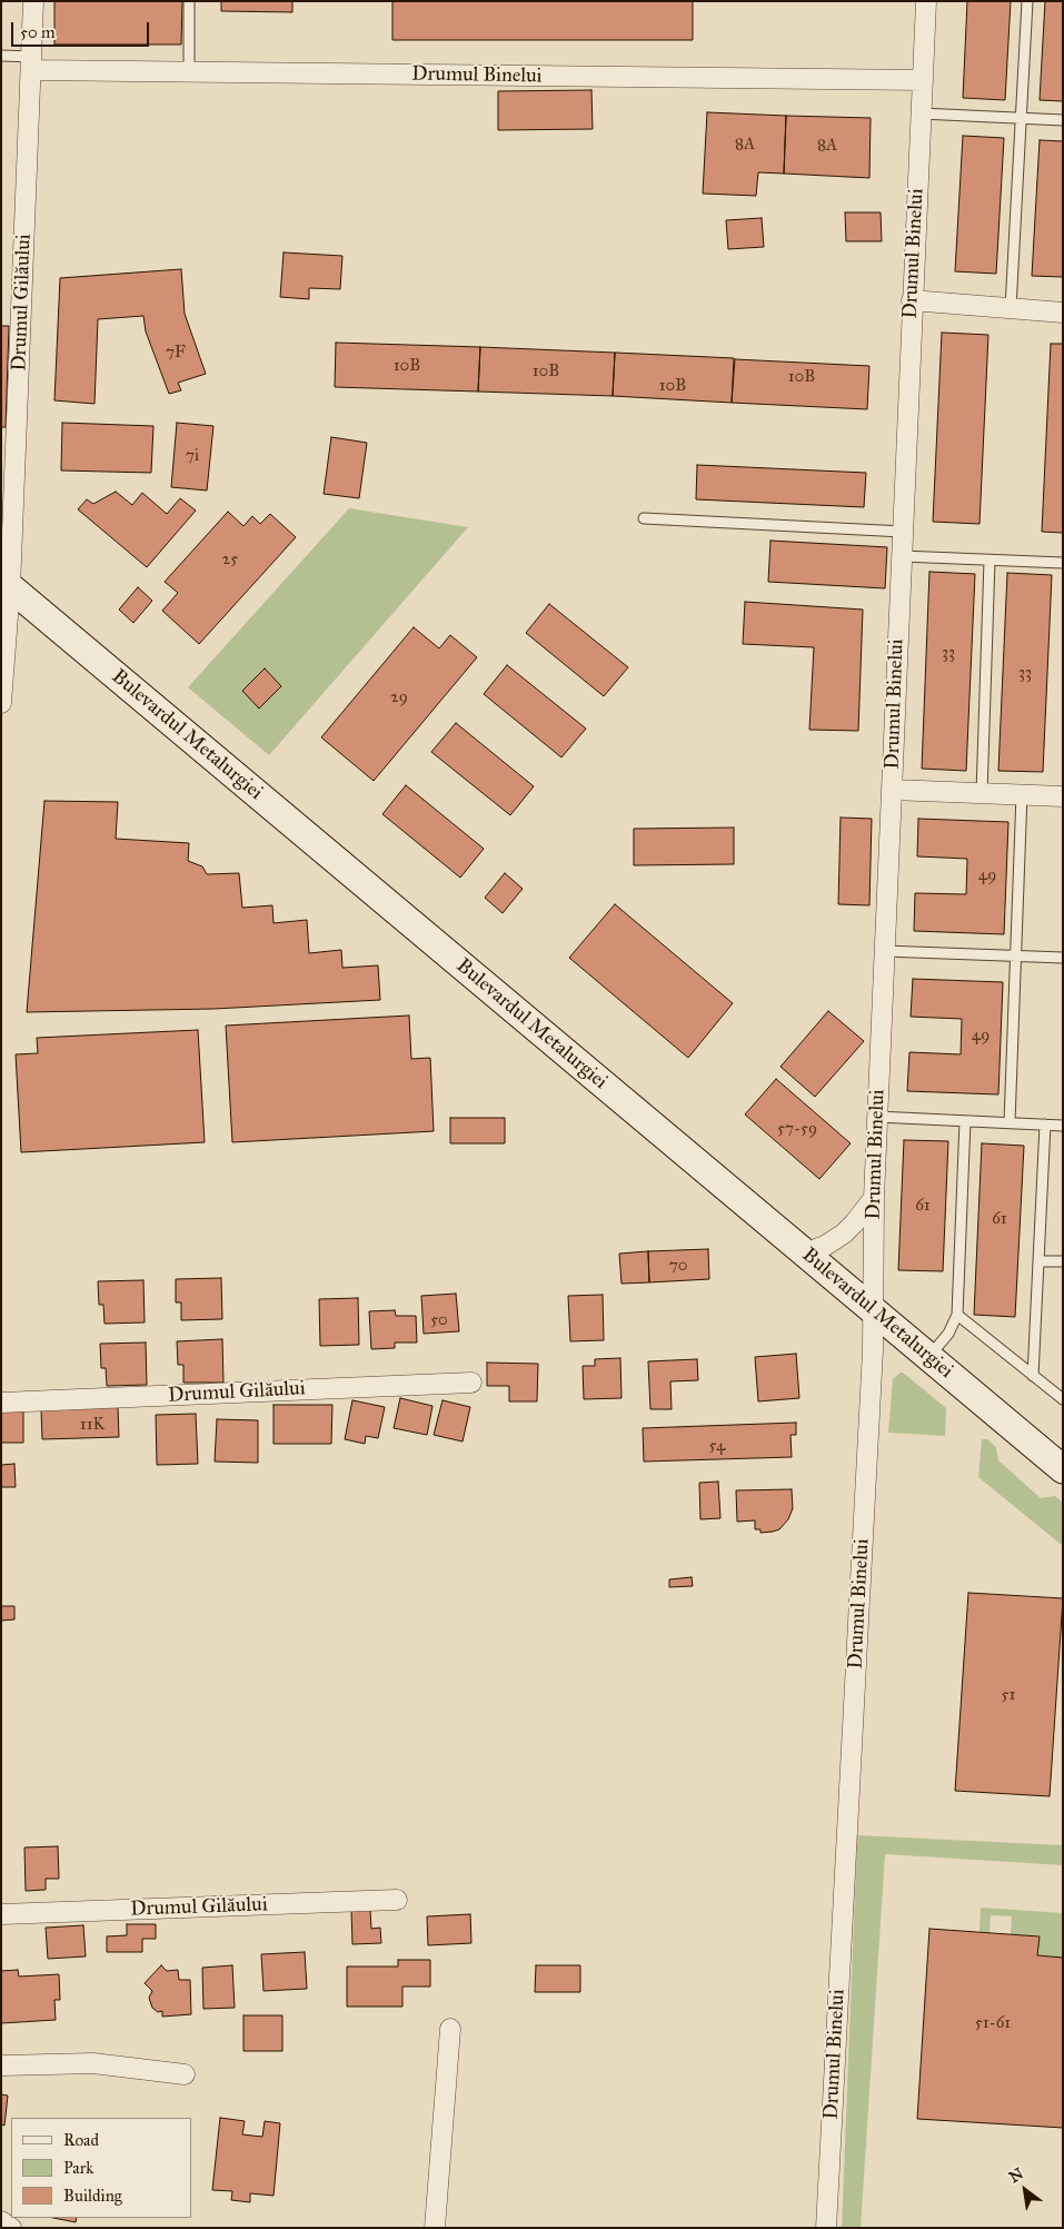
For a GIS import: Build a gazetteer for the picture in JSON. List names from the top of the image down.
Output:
{
  "streets": {
    "main road": ["Bulevardul Metalurgiei"],
    "street": ["Drumul Binelui", "Drumul Gilăului"]
  },
  "crossings": [
    ["Drumul Binelui", "Drumul Gilăului"],
    ["Drumul Binelui", "Bulevardul Metalurgiei"],
    ["Drumul Gilăului", "Bulevardul Metalurgiei"]
  ],
  "house_numbers": [
    "8A",
    "8A",
    "7F",
    "10B",
    "10B",
    "10B",
    "10B",
    "7i",
    "25",
    "33",
    "33",
    "29",
    "49",
    "49",
    "57-59",
    "61",
    "61",
    "70",
    "50",
    "11K",
    "54",
    "51",
    "51-61"
  ],
  "legend": ["Road", "Park", "Building"],
  "scale_bar": "50 m",
  "north": "top left"
}
